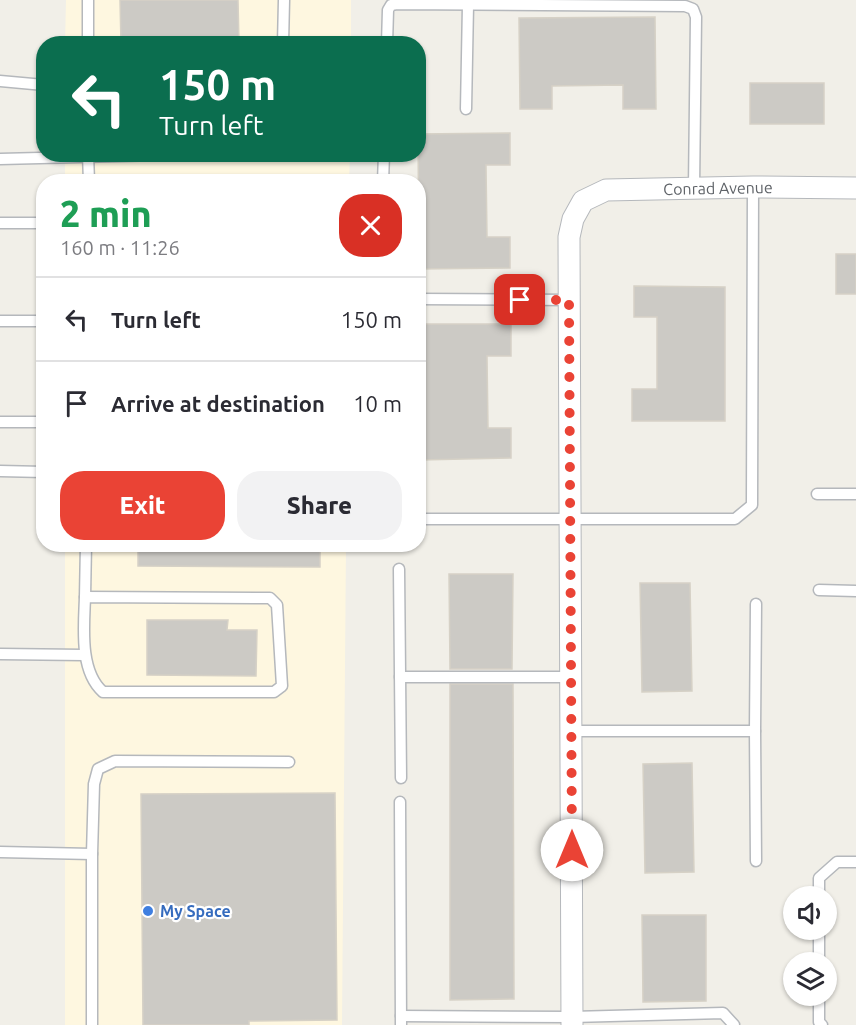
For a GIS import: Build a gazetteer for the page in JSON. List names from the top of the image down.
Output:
{
  "streets": {
    "street": ["Conrad Avenue"]
  },
  "places": ["My Space"],
  "page": {
    "turn": ["150 m", "Turn left"],
    "heading": ["2 min", "160 m · 11:26"],
    "list": [
      {
        "name": "Turn left",
        "value": "150 m"
      },
      {
        "name": "Arrive at destination",
        "value": "10 m"
      }
    ],
    "buttons": ["Exit", "Share"]
  }
}
